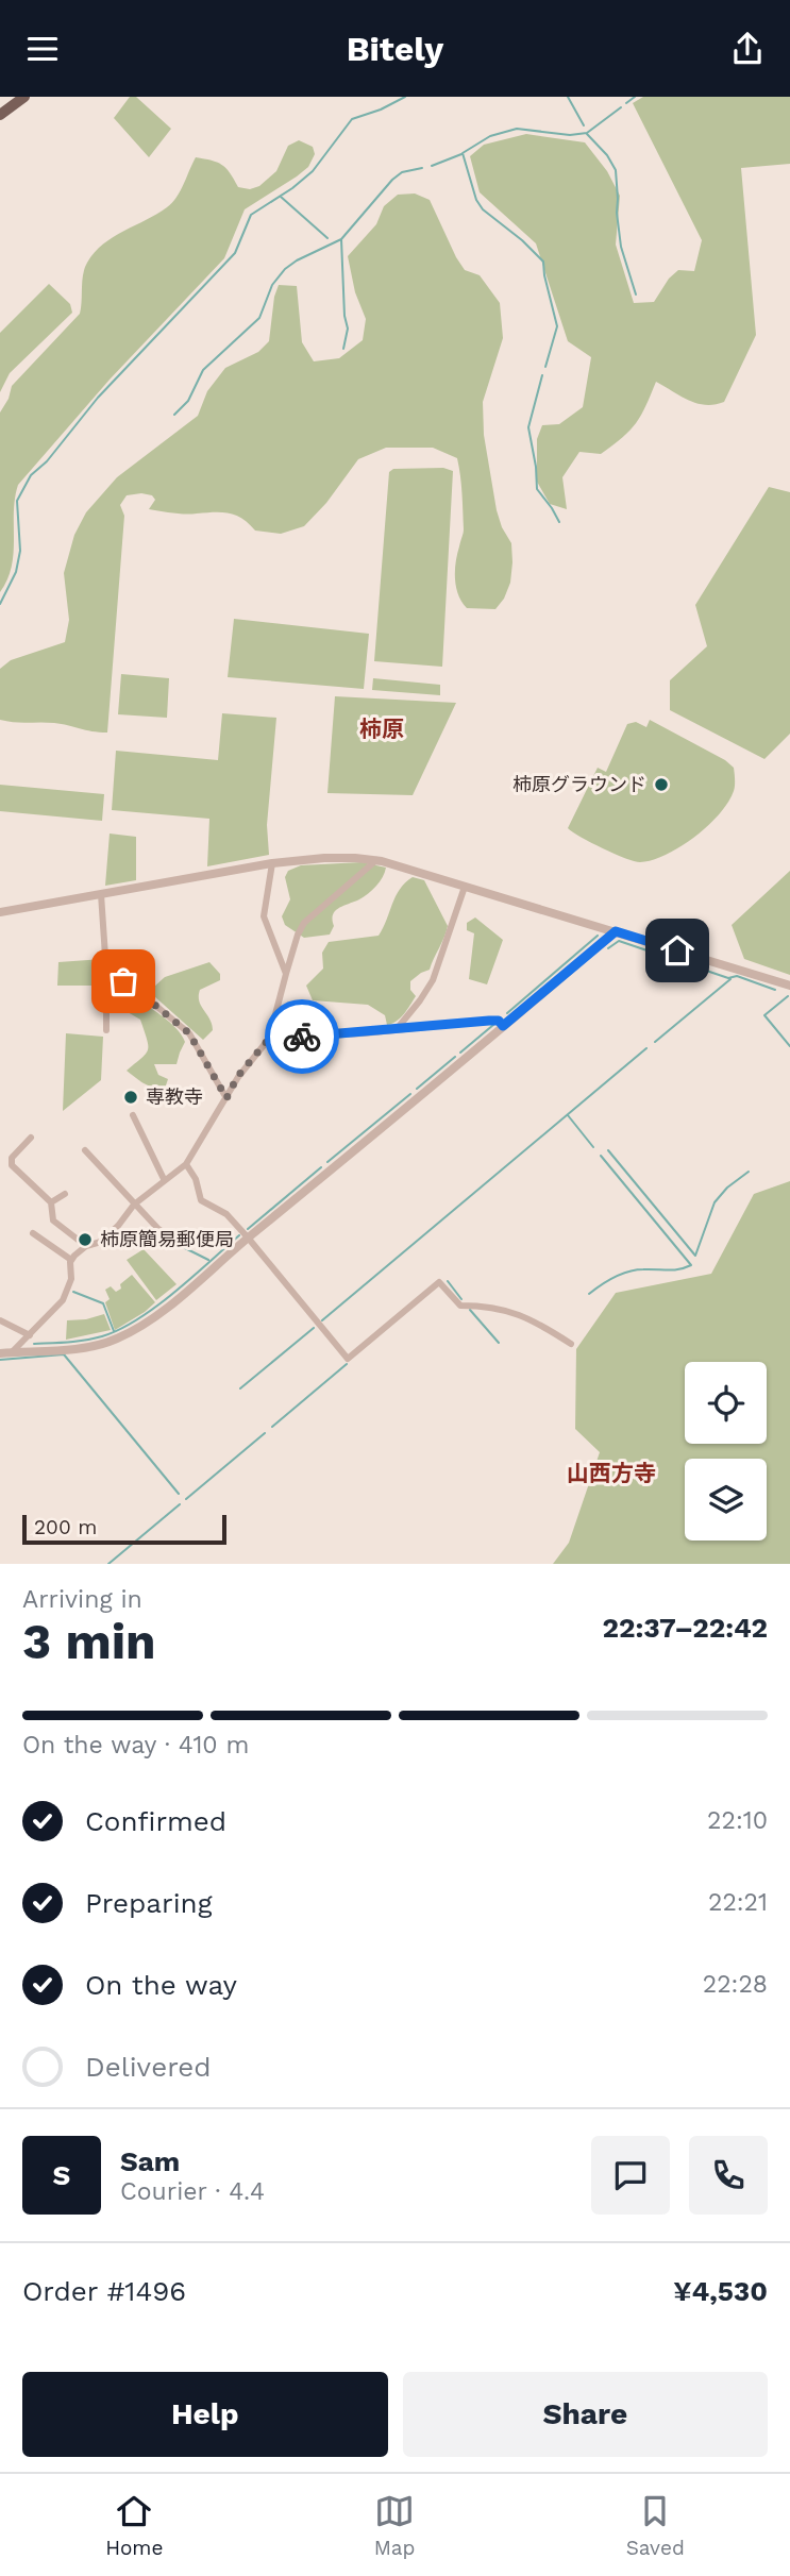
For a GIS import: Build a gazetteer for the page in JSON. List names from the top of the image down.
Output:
{
  "districts": ["柿原", "山西方寺"],
  "places": ["柿原グラウンド", "専教寺", "柿原簡易郵便局"],
  "scale_bar": "200 m",
  "page": {
    "header": "Bitely",
    "scale": "200 m",
    "heading": ["3 min", "Arriving in", "22:37–22:42"],
    "panel": [
      "Sam",
      "Courier · 4.4",
      "Order #1496",
      "¥4,530"
    ],
    "bar": "On the way · 410 m",
    "list": [
      ["Confirmed", "22:10"],
      ["Preparing", "22:21"],
      ["On the way", "22:28"],
      "Delivered"
    ],
    "round": "S",
    "buttons": ["Help", "Share"],
    "tabs": ["Home", "Map", "Saved"]
  }
}
